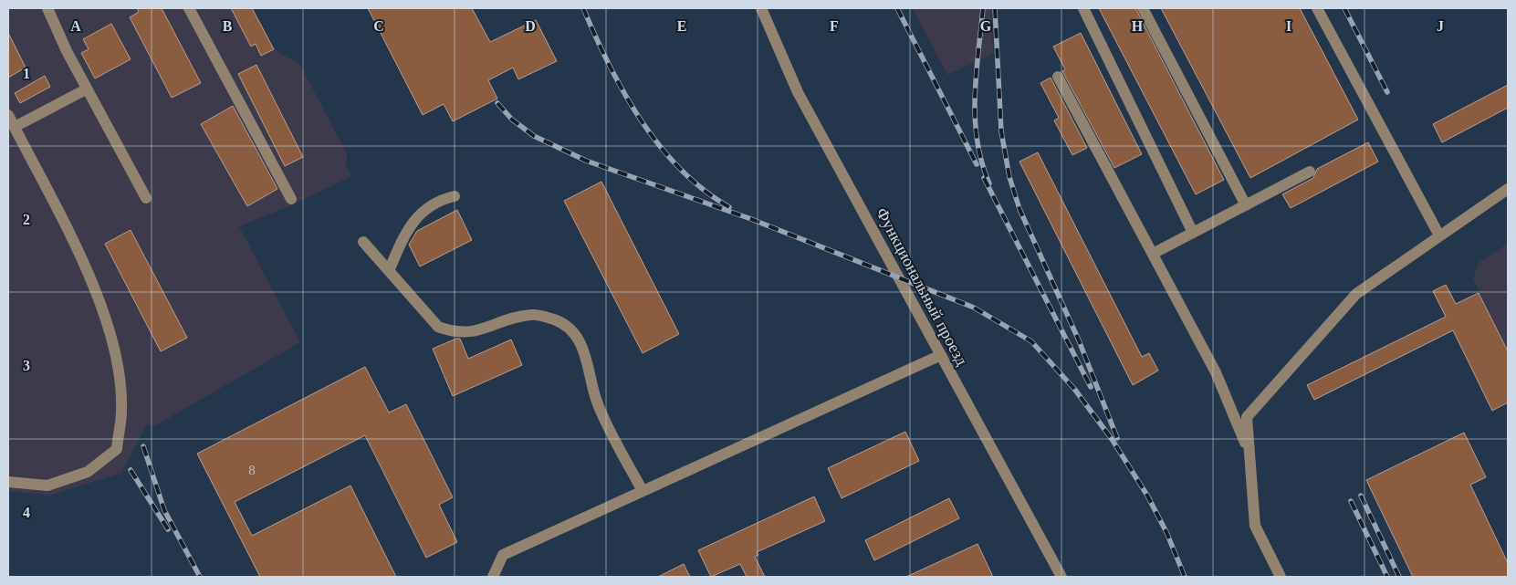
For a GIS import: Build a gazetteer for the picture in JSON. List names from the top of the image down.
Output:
{
  "streets": {
    "street": ["Функциональный проезд"]
  },
  "house_numbers": ["8"],
  "grid": {
    "columns": [
      "A",
      "B",
      "C",
      "D",
      "E",
      "F",
      "G",
      "H",
      "I",
      "J"
    ],
    "rows": [
      "1",
      "2",
      "3",
      "4"
    ]
  }
}
